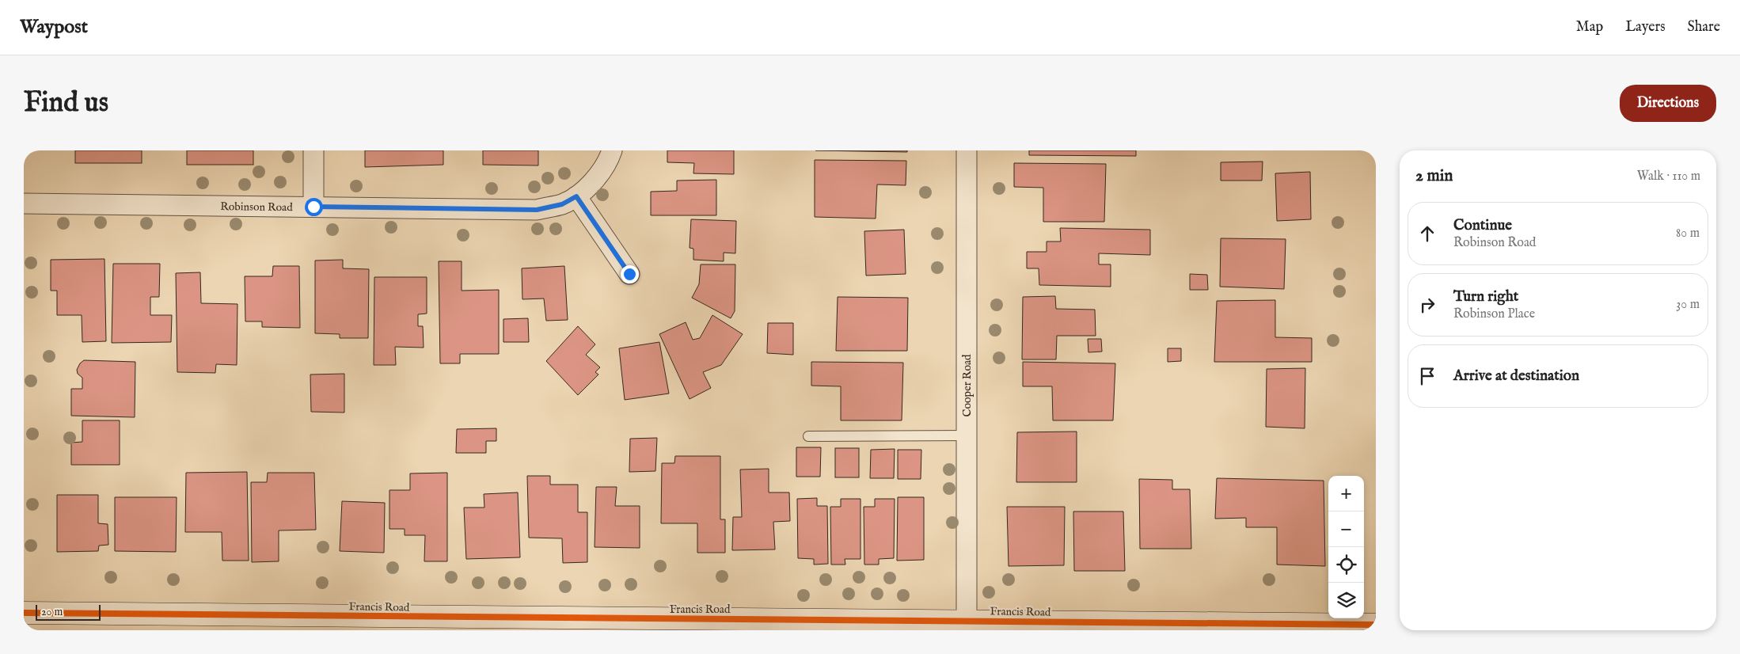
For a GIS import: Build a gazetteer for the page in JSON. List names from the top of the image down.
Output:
{
  "streets": {
    "street": ["Robinson Road", "Cooper Road", "Francis Road"]
  },
  "crossings": [
    ["Cooper Road", "Francis Road"]
  ],
  "scale_bar": "20 m",
  "page": {
    "header": "Waypost",
    "nav": ["Map", "Layers", "Share"],
    "buttons": "Directions",
    "title": "Find us",
    "heading": ["2 min", "Walk · 110 m"],
    "list": [
      ["Continue", "Robinson Road", "80 m"],
      ["Turn right", "Robinson Place", "30 m"],
      "Arrive at destination"
    ],
    "map_buttons": ["+", "−"],
    "scale": "20 m"
  }
}
